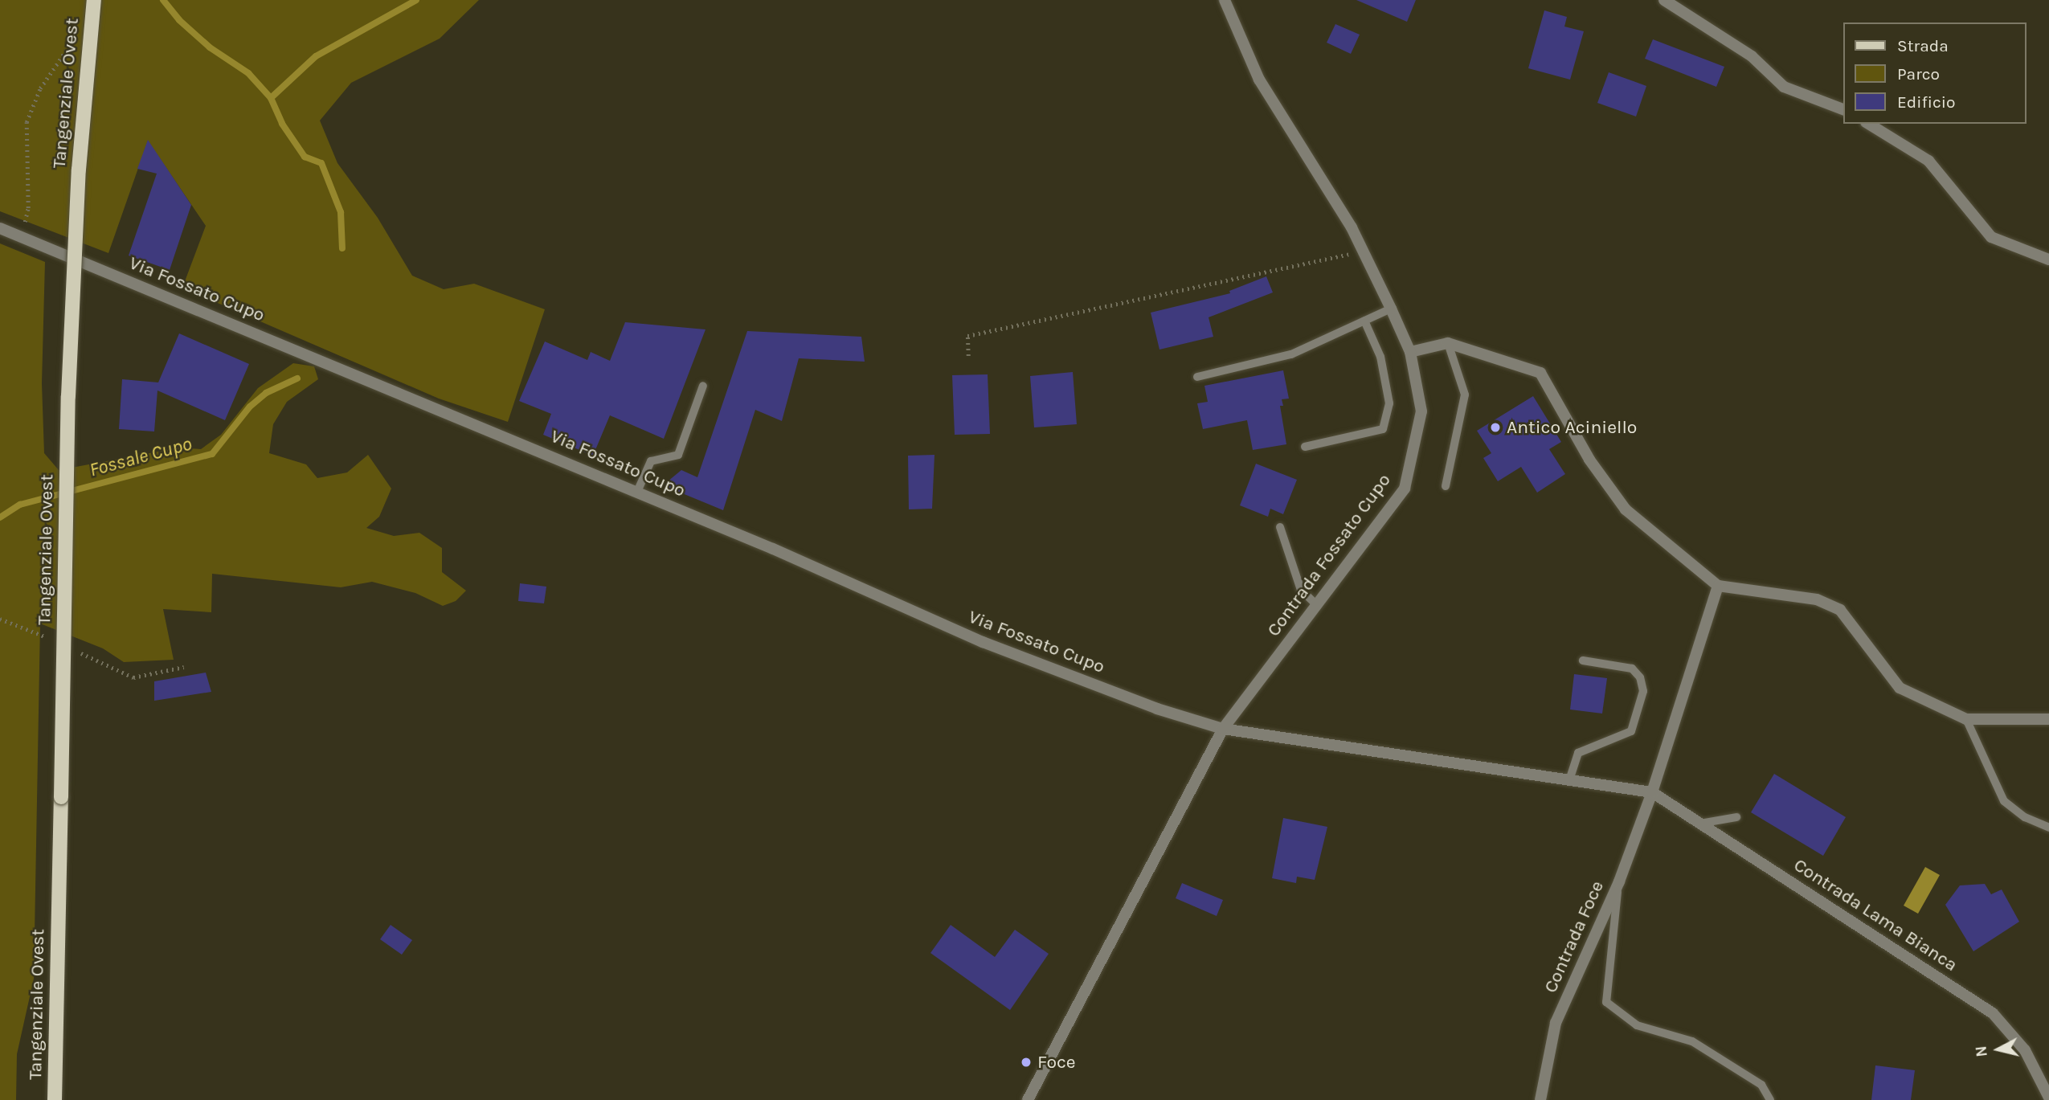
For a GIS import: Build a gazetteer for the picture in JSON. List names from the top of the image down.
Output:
{
  "streets": {
    "main road": ["Tangenziale Ovest"],
    "street": [
      "Via Fossato Cupo",
      "Contrada Fossato Cupo",
      "Contrada Lama Bianca",
      "Contrada Foce"
    ]
  },
  "crossings": [
    ["Via Fossato Cupo", "Contrada Fossato Cupo"],
    ["Contrada Lama Bianca", "Contrada Foce"]
  ],
  "water": ["Fossale Cupo"],
  "places": ["Antico Aciniello", "Foce"],
  "legend": ["Strada", "Parco", "Edificio"],
  "north": "left"
}
